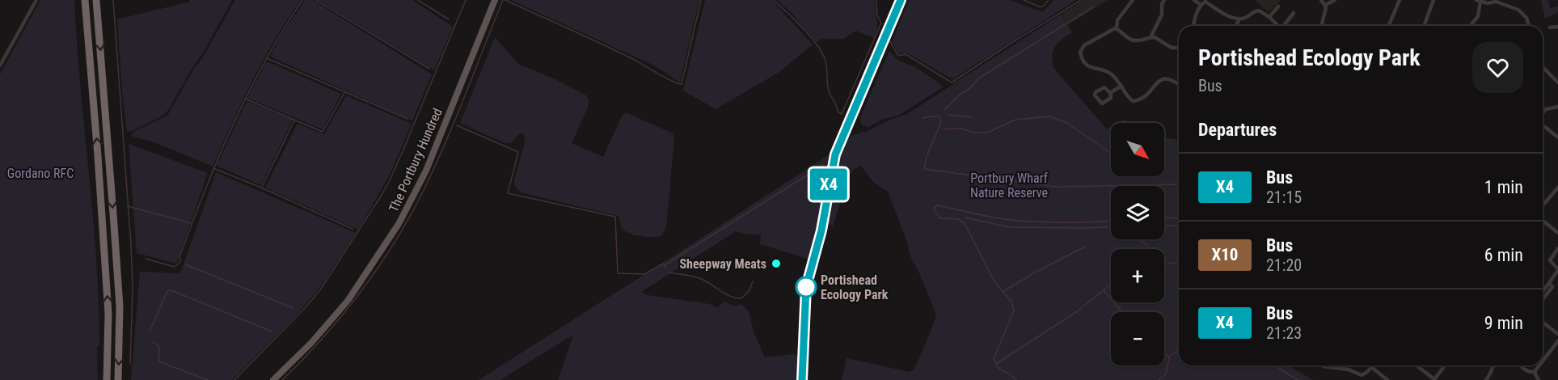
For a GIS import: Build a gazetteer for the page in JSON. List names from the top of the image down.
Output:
{
  "streets": {
    "main road": ["The Portbury Hundred"]
  },
  "parks": ["Gordano RFC", "Portbury Wharf Nature Reserve"],
  "places": ["Sheepway Meats", "Portishead Ecology Park"],
  "lines": ["bus line X4"],
  "north": "bottom right",
  "page": {
    "on_map": "X4",
    "heading": [
      ["Portishead Ecology Park", "Bus"],
      "Departures"
    ],
    "map_buttons": ["+", "−"],
    "list": [
      {
        "mark": "X4",
        "name": "Bus",
        "note": "21:15",
        "value": "1 min"
      },
      {
        "mark": "X10",
        "name": "Bus",
        "note": "21:20",
        "value": "6 min"
      },
      {
        "mark": "X4",
        "name": "Bus",
        "note": "21:23",
        "value": "9 min"
      }
    ]
  }
}
